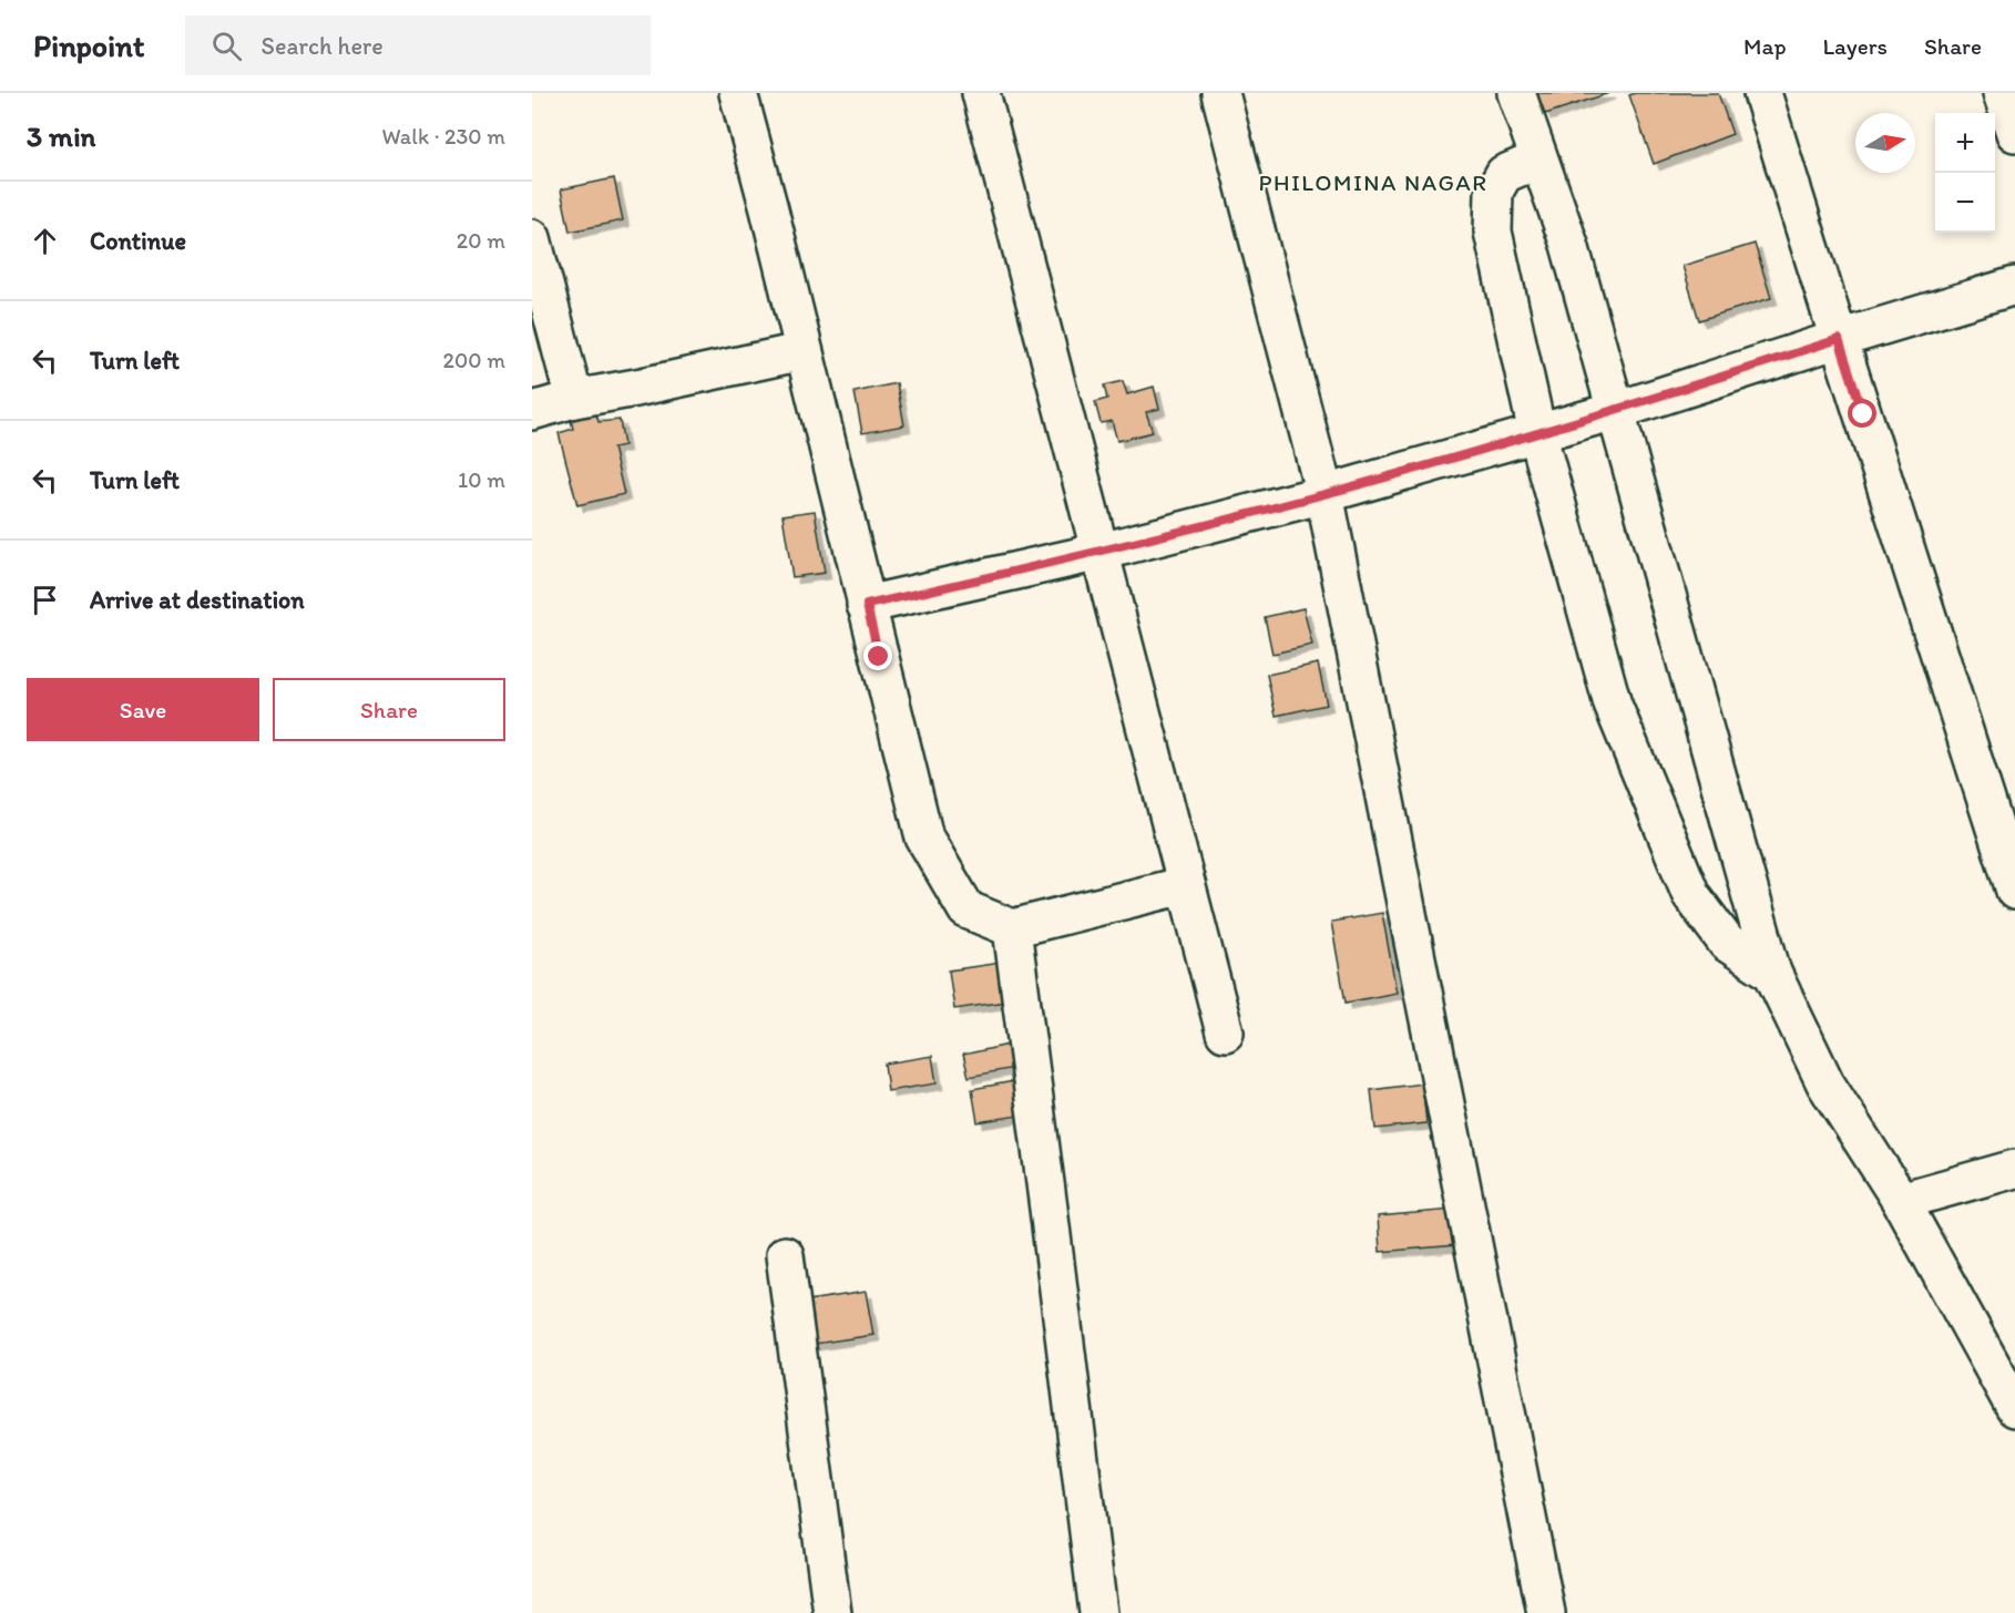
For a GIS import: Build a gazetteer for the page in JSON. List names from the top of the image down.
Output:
{
  "districts": ["PHILOMINA NAGAR"],
  "north": "right",
  "page": {
    "header": "Pinpoint",
    "search": "Search here",
    "nav": ["Map", "Layers", "Share"],
    "heading": ["3 min", "Walk · 230 m"],
    "map_buttons": ["+", "−"],
    "list": [
      ["Continue", "20 m"],
      ["Turn left", "200 m"],
      ["Turn left", "10 m"],
      "Arrive at destination"
    ],
    "buttons": ["Save", "Share"]
  }
}
